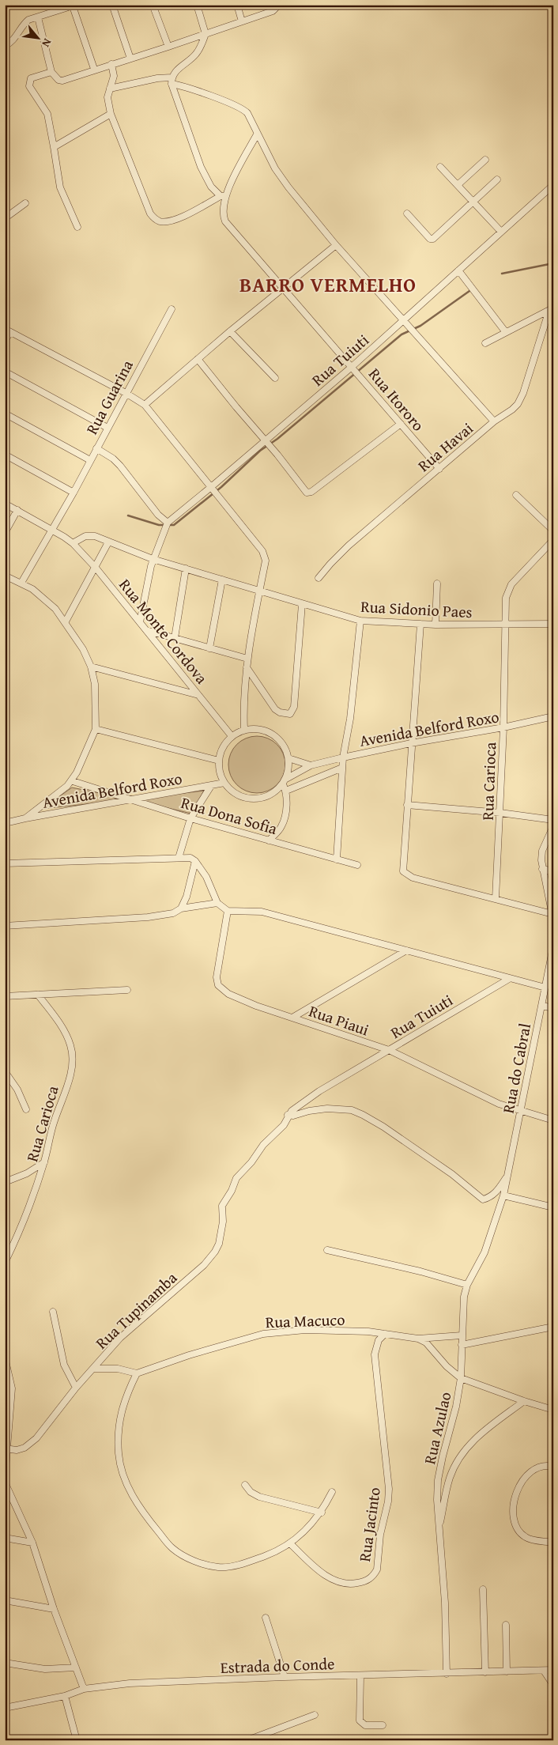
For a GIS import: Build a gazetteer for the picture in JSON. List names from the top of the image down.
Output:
{
  "streets": {
    "street": [
      "Rua Tuiuti",
      "Rua Guarina",
      "Rua Itororo",
      "Rua Havai",
      "Rua Sidonio Paes",
      "Rua Monte Cordova",
      "Avenida Belford Roxo",
      "Rua Carioca",
      "Rua Dona Sofia",
      "Rua Piaui",
      "Rua do Cabral",
      "Rua Tupinamba",
      "Rua Macuco",
      "Rua Azulao",
      "Rua Jacinto",
      "Estrada do Conde"
    ]
  },
  "crossings": [
    ["Rua Tuiuti", "Rua Guarina"],
    ["Rua Tuiuti", "Rua Itororo"],
    ["Rua Tuiuti", "Rua Piaui"],
    ["Rua Tuiuti", "Rua Tupinamba"],
    ["Rua Itororo", "Rua Havai"],
    ["Rua Sidonio Paes", "Rua Monte Cordova"],
    ["Rua Sidonio Paes", "Rua Carioca"],
    ["Rua Monte Cordova", "Avenida Belford Roxo"],
    ["Avenida Belford Roxo", "Rua Carioca"],
    ["Avenida Belford Roxo", "Rua Dona Sofia"],
    ["Rua Piaui", "Rua do Cabral"],
    ["Rua do Cabral", "Rua Azulao"],
    ["Rua Macuco", "Rua Azulao"],
    ["Rua Macuco", "Rua Jacinto"],
    ["Rua Azulao", "Estrada do Conde"]
  ],
  "districts": ["BARRO VERMELHO"],
  "north": "bottom right"
}
